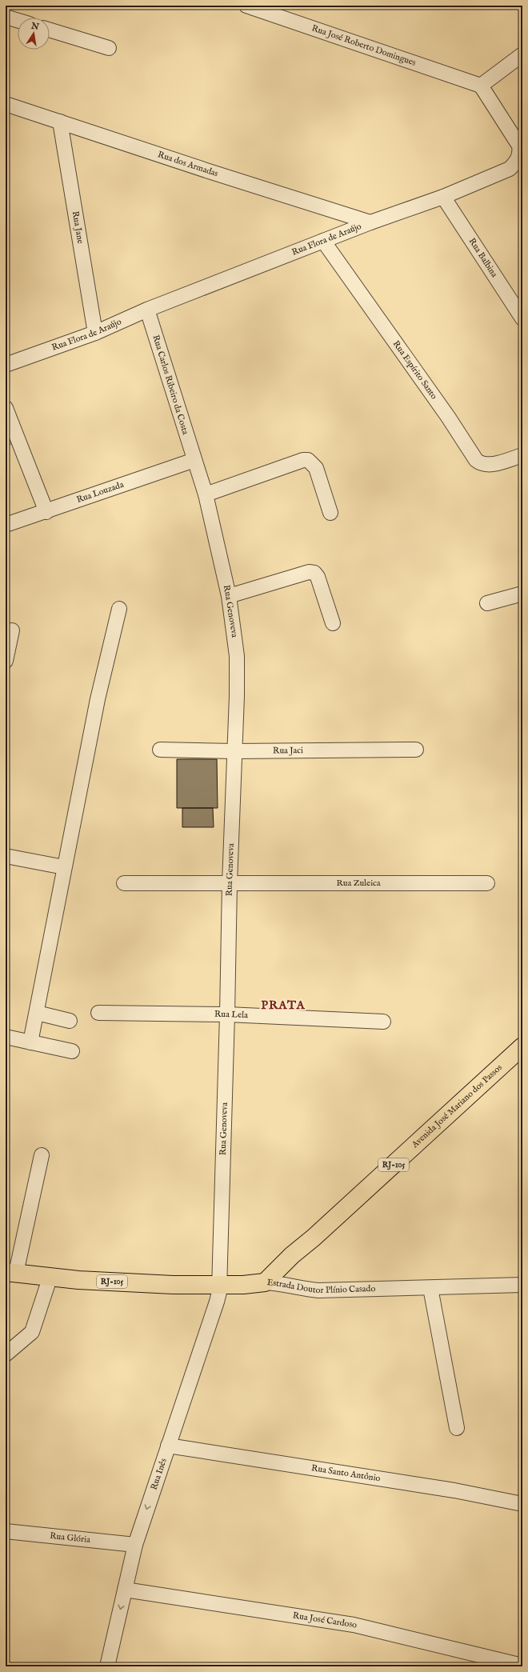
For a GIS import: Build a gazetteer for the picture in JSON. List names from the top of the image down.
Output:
{
  "streets": {
    "main road": ["Avenida José Mariano dos Passos", "RJ-105", "Estrada Doutor Plínio Casado"],
    "street": [
      "Rua José Roberto Domingues",
      "Rua dos Armadas",
      "Rua Jane",
      "Rua Flora de Araújo",
      "Rua Balbina",
      "Rua Espírito Santo",
      "Rua Carlos Ribeiro da Costa",
      "Rua Louzada",
      "Rua Genoveva",
      "Rua Jaci",
      "Rua Zuleica",
      "Rua Lela",
      "Rua Inês",
      "Rua Santo Antônio",
      "Rua Glória",
      "Rua José Cardoso"
    ]
  },
  "crossings": [
    ["Rua José Roberto Domingues", "Rua Flora de Araújo"],
    ["Rua dos Armadas", "Rua Jane"],
    ["Rua dos Armadas", "Rua Flora de Araújo"],
    ["Rua Jane", "Rua Flora de Araújo"],
    ["Rua Flora de Araújo", "Rua Balbina"],
    ["Rua Flora de Araújo", "Rua Espírito Santo"],
    ["Rua Flora de Araújo", "Rua Carlos Ribeiro da Costa"],
    ["Rua Carlos Ribeiro da Costa", "Rua Louzada"],
    ["Rua Carlos Ribeiro da Costa", "Rua Genoveva"],
    ["Rua Louzada", "Rua Genoveva"],
    ["Rua Genoveva", "Rua Jaci"],
    ["Rua Genoveva", "Rua Zuleica"],
    ["Rua Genoveva", "Rua Lela"],
    ["Rua Genoveva", "Estrada Doutor Plínio Casado"],
    ["Rua Genoveva", "Rua Inês"],
    ["Avenida José Mariano dos Passos", "Estrada Doutor Plínio Casado"],
    ["Estrada Doutor Plínio Casado", "Rua Inês"],
    ["Rua Inês", "Rua Santo Antônio"],
    ["Rua Inês", "Rua Glória"],
    ["Rua Inês", "Rua José Cardoso"]
  ],
  "one_way": ["Rua Inês"],
  "districts": ["PRATA"],
  "north": "top"
}
